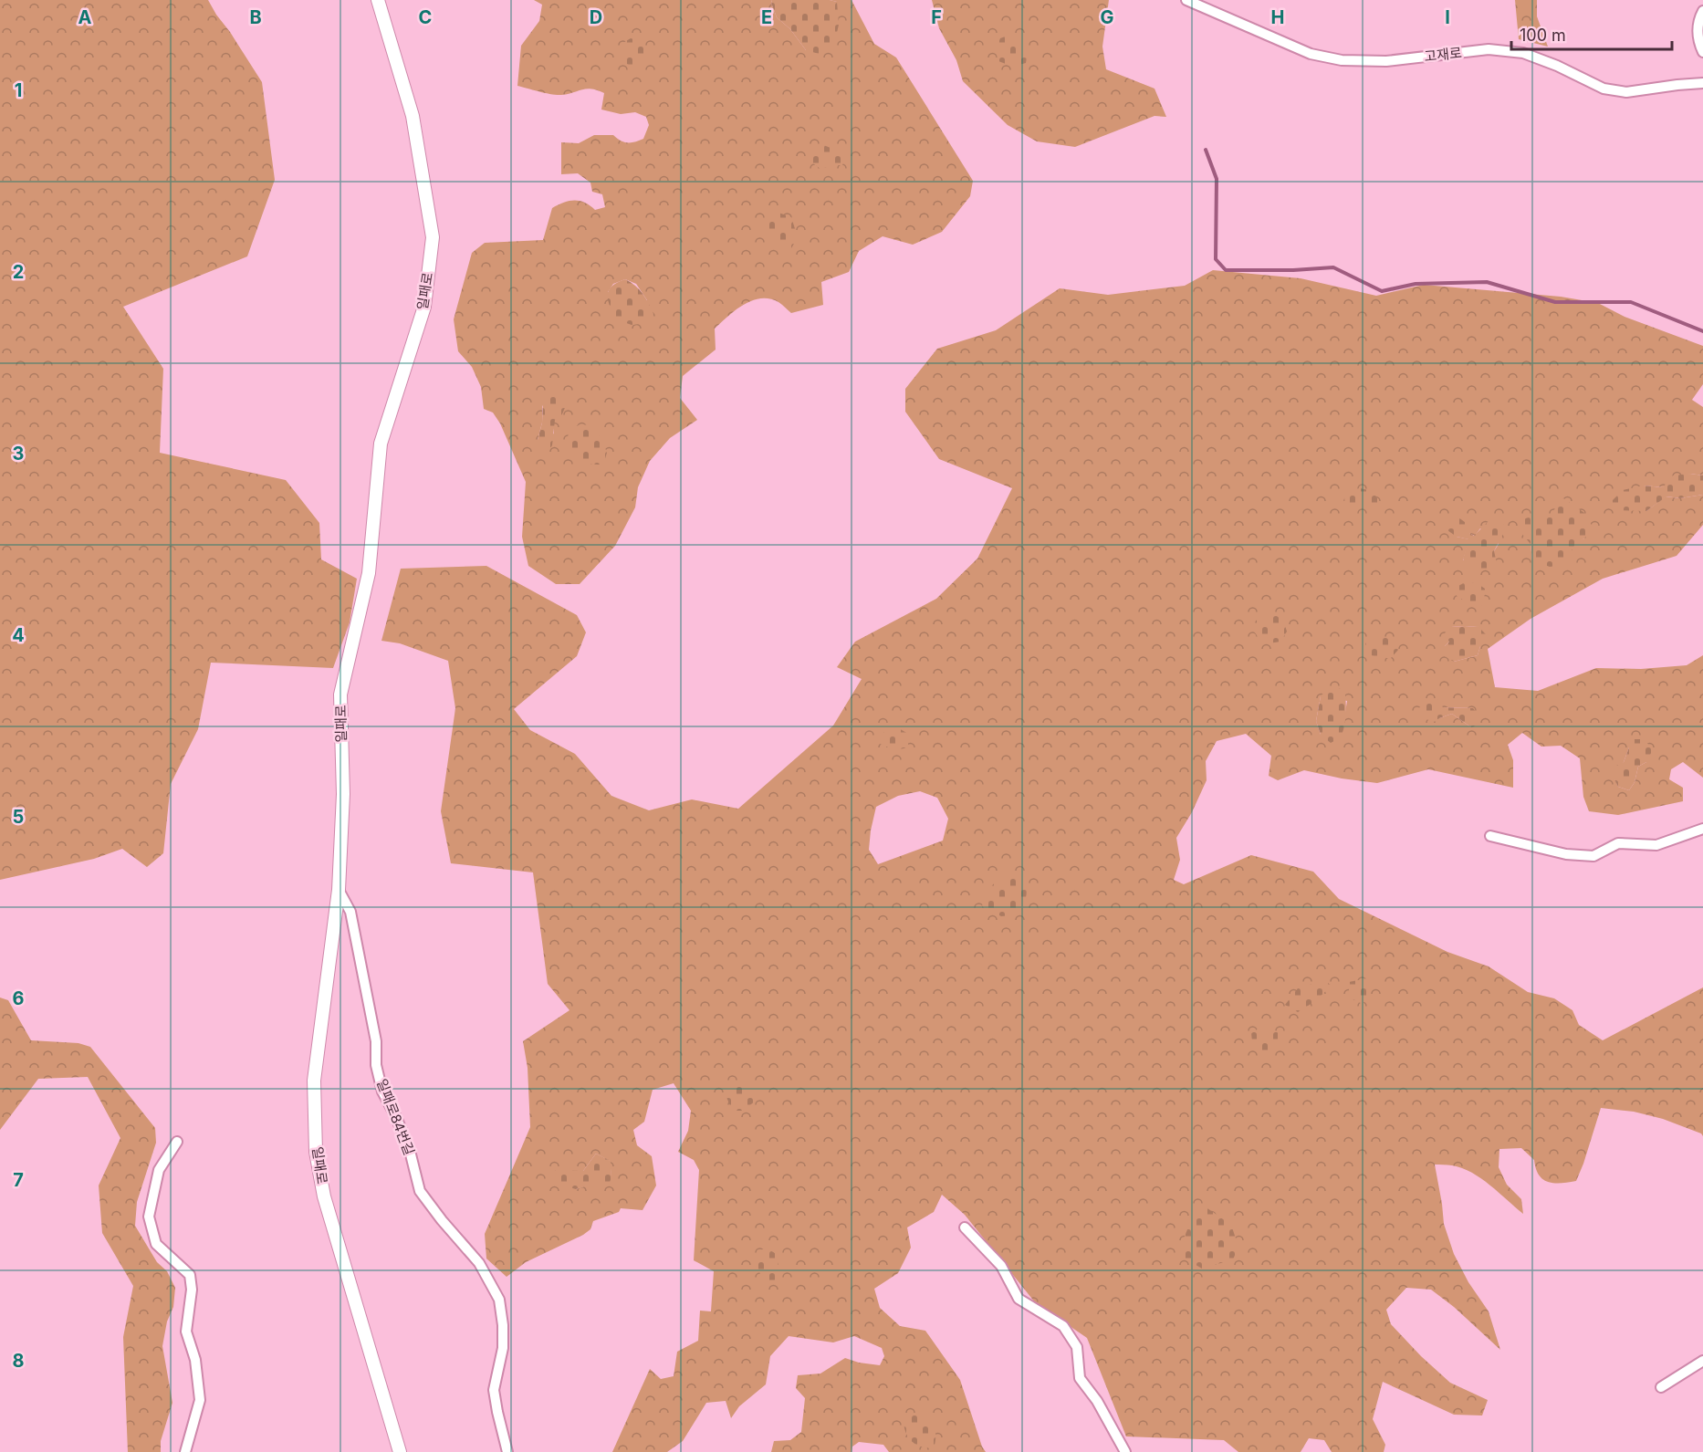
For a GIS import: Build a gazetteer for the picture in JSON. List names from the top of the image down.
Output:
{
  "streets": {
    "street": ["고재로", "일패로", "일패로84번길"]
  },
  "crossings": [
    ["일패로", "일패로84번길"]
  ],
  "scale_bar": "100 m",
  "grid": {
    "columns": [
      "A",
      "B",
      "C",
      "D",
      "E",
      "F",
      "G",
      "H",
      "I"
    ],
    "rows": [
      "1",
      "2",
      "3",
      "4",
      "5",
      "6",
      "7",
      "8"
    ]
  }
}
